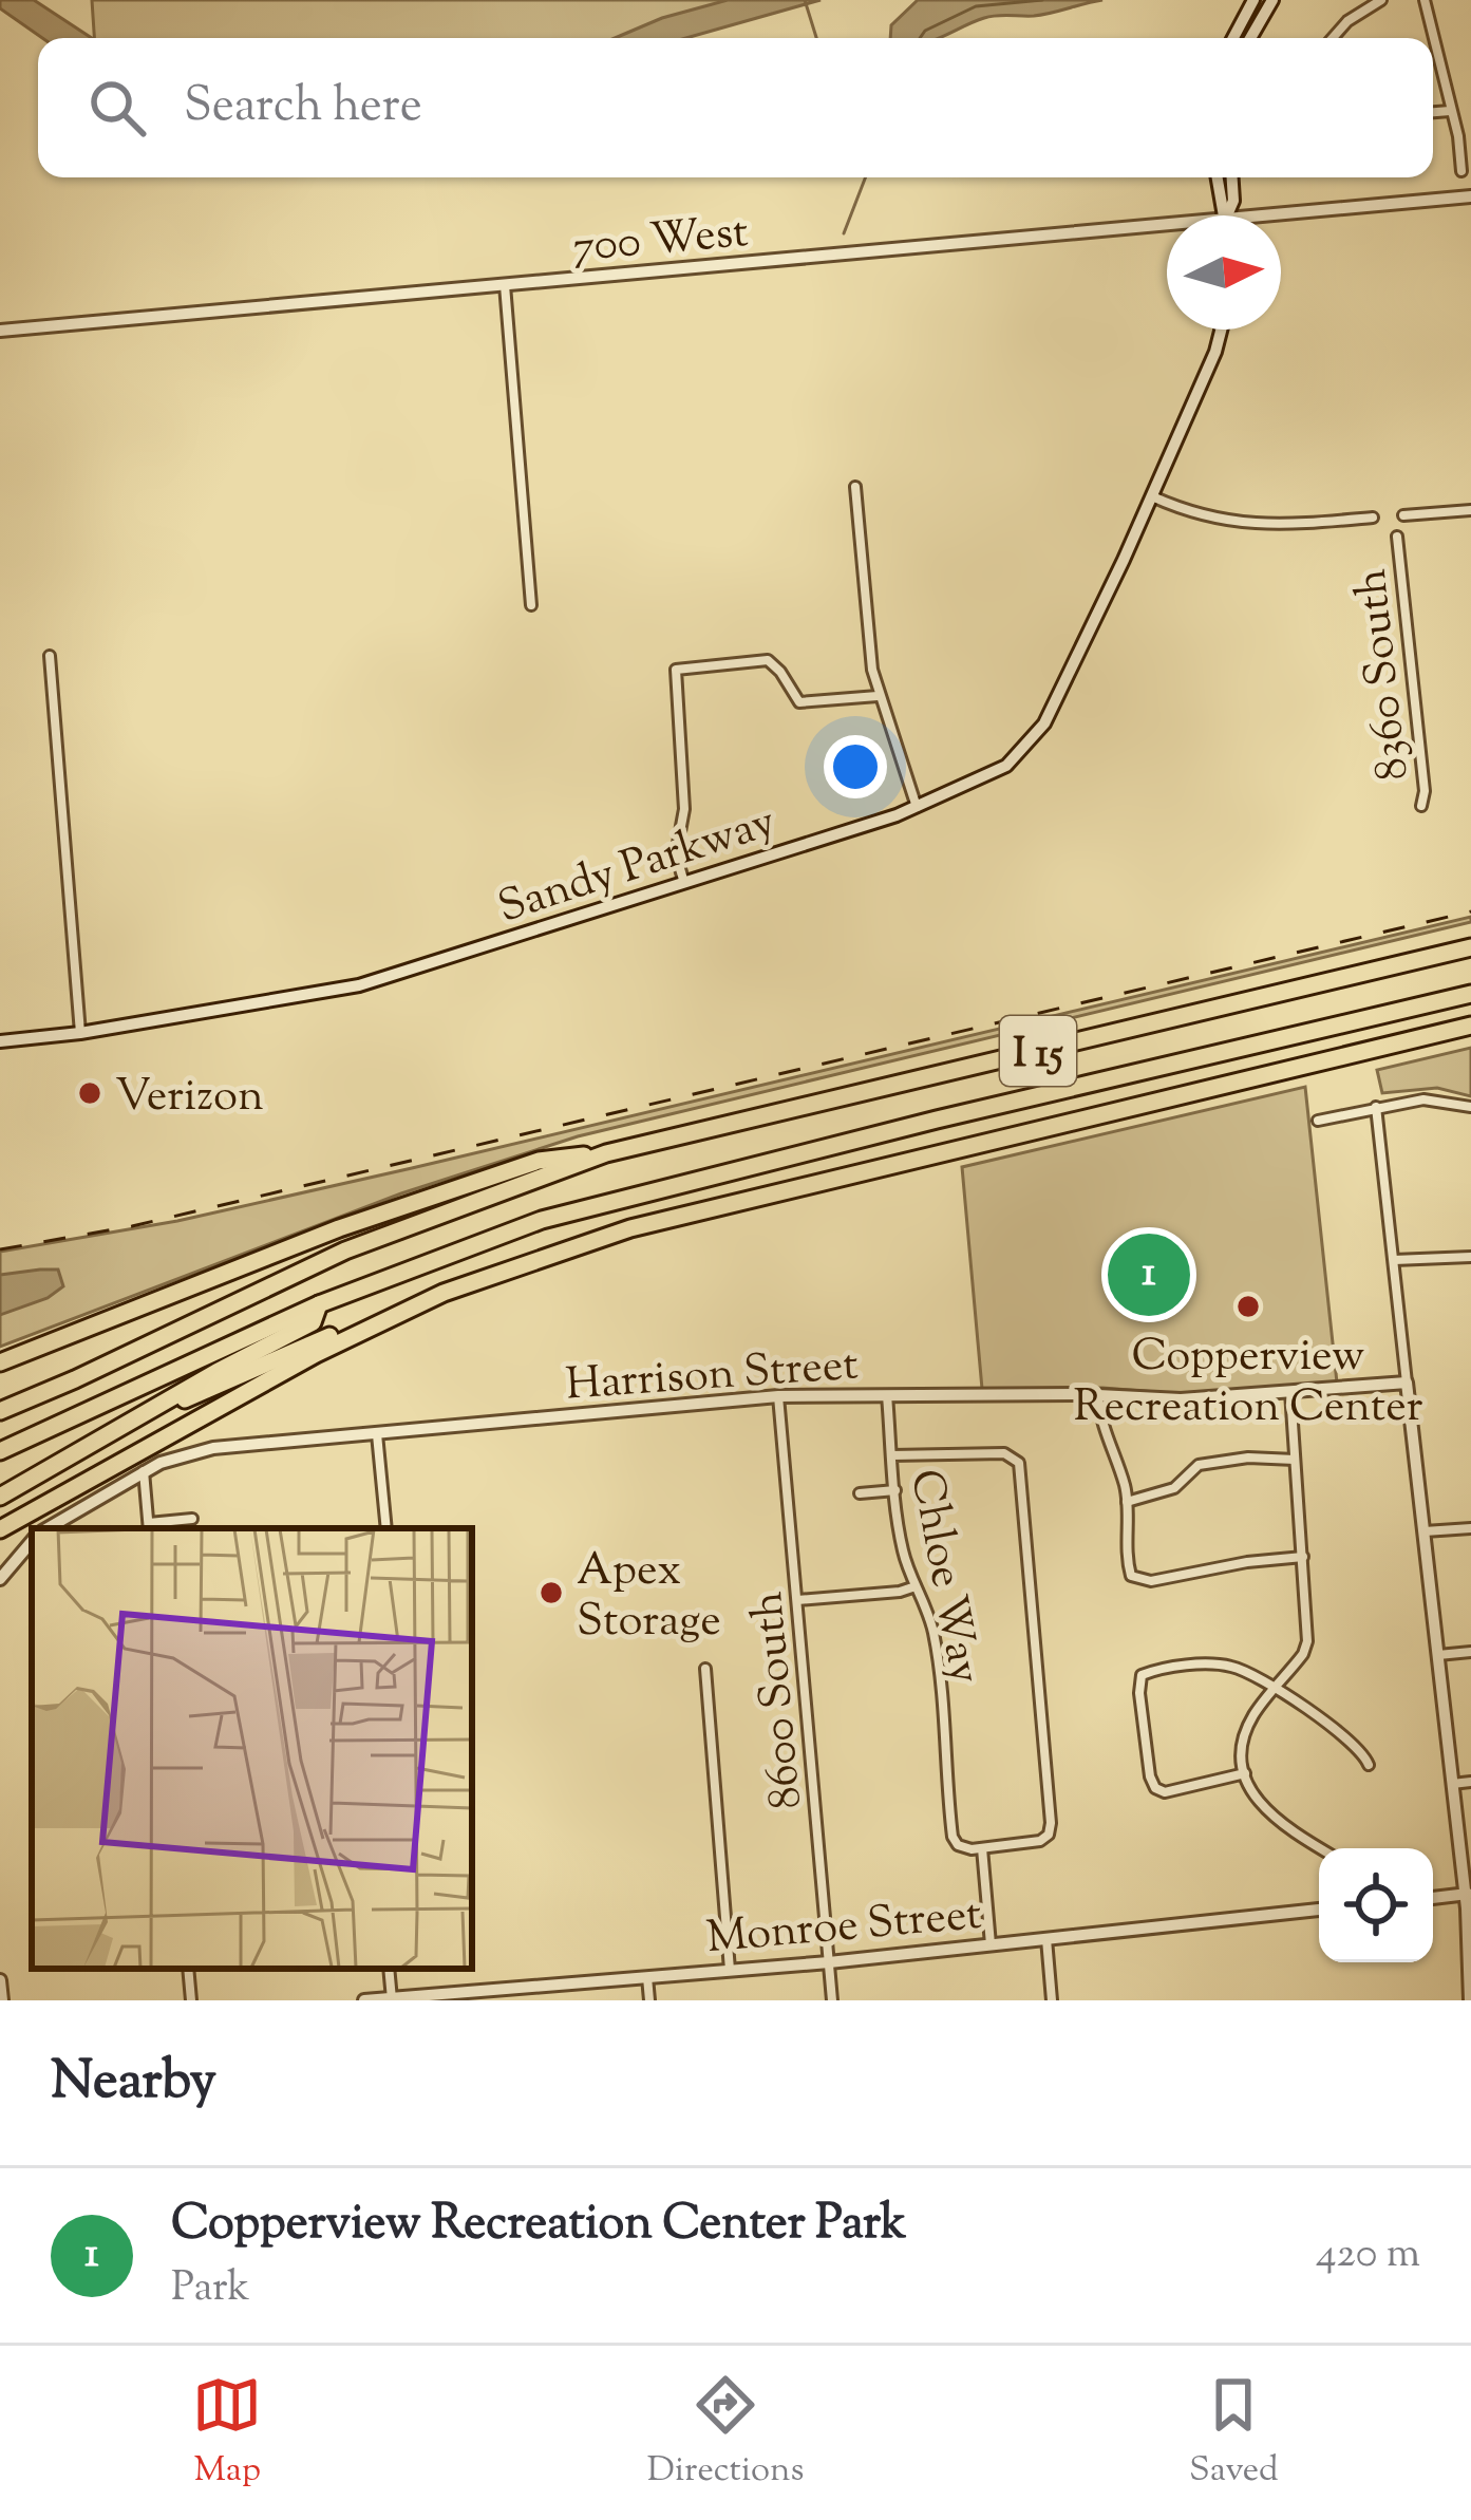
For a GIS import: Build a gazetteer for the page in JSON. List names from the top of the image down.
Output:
{
  "streets": {
    "highway": ["I 15"],
    "street": [
      "700 West",
      "8360 South",
      "Sandy Parkway",
      "Harrison Street",
      "Chloe Way",
      "8600 South",
      "Monroe Street"
    ]
  },
  "crossings": [
    ["Harrison Street", "Chloe Way"],
    ["Harrison Street", "8600 South"],
    ["8600 South", "Monroe Street"]
  ],
  "places": ["Verizon", "Copperview Recreation Center", "Apex Storage"],
  "north": "right",
  "page": {
    "search": "Search here",
    "pins": "1",
    "heading": "Nearby",
    "list": [
      {
        "mark": "1",
        "name": "Copperview Recreation Center Park",
        "note": "Park",
        "value": "420 m"
      }
    ],
    "nav": ["Map", "Directions", "Saved"]
  }
}
